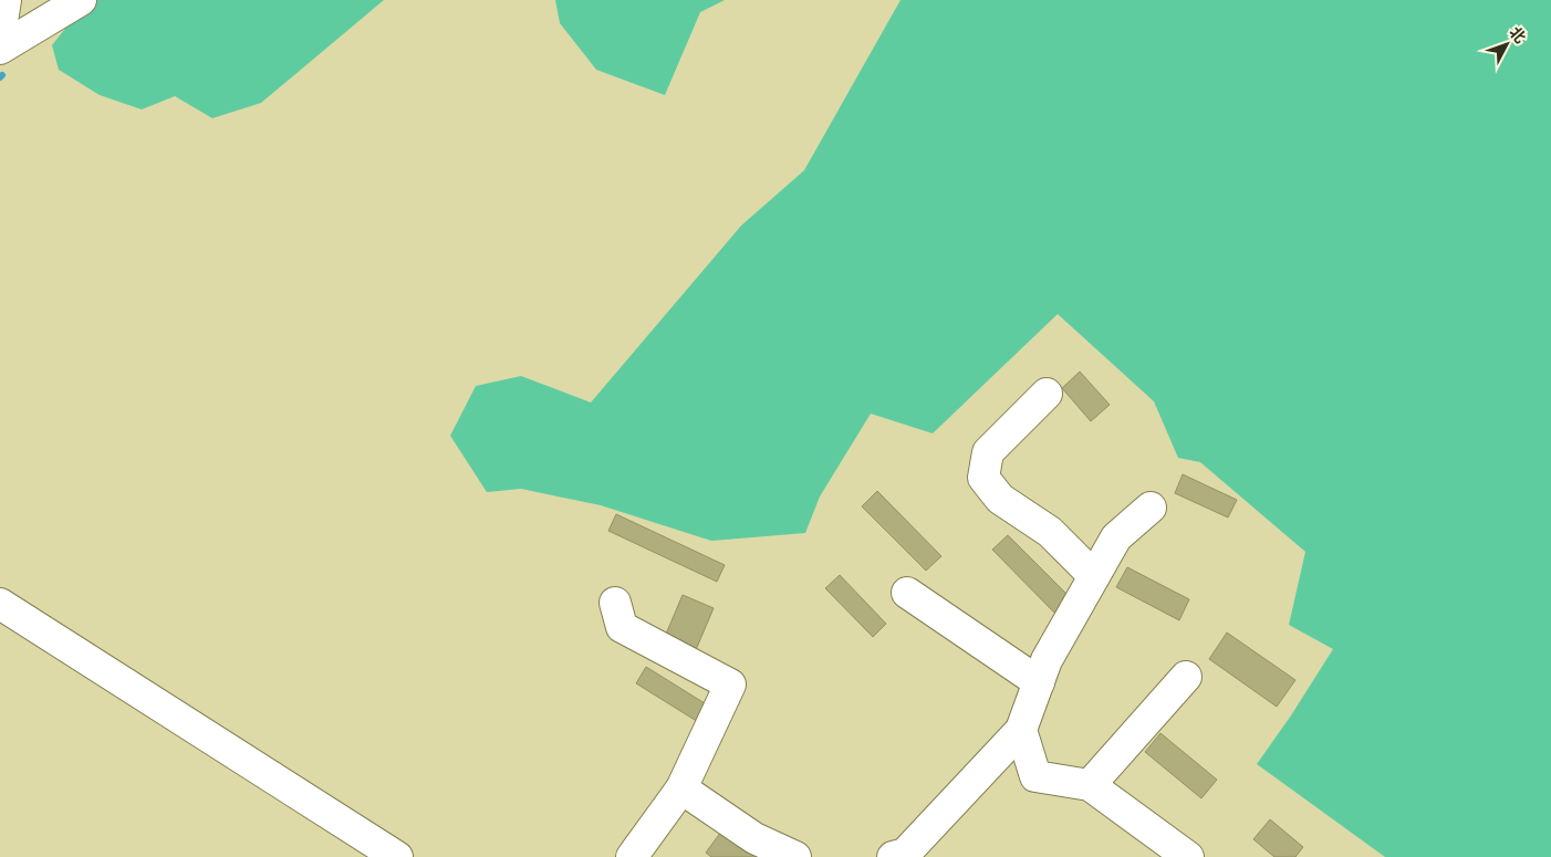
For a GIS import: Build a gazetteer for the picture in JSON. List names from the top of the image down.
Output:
{
  "north": "top right"
}
